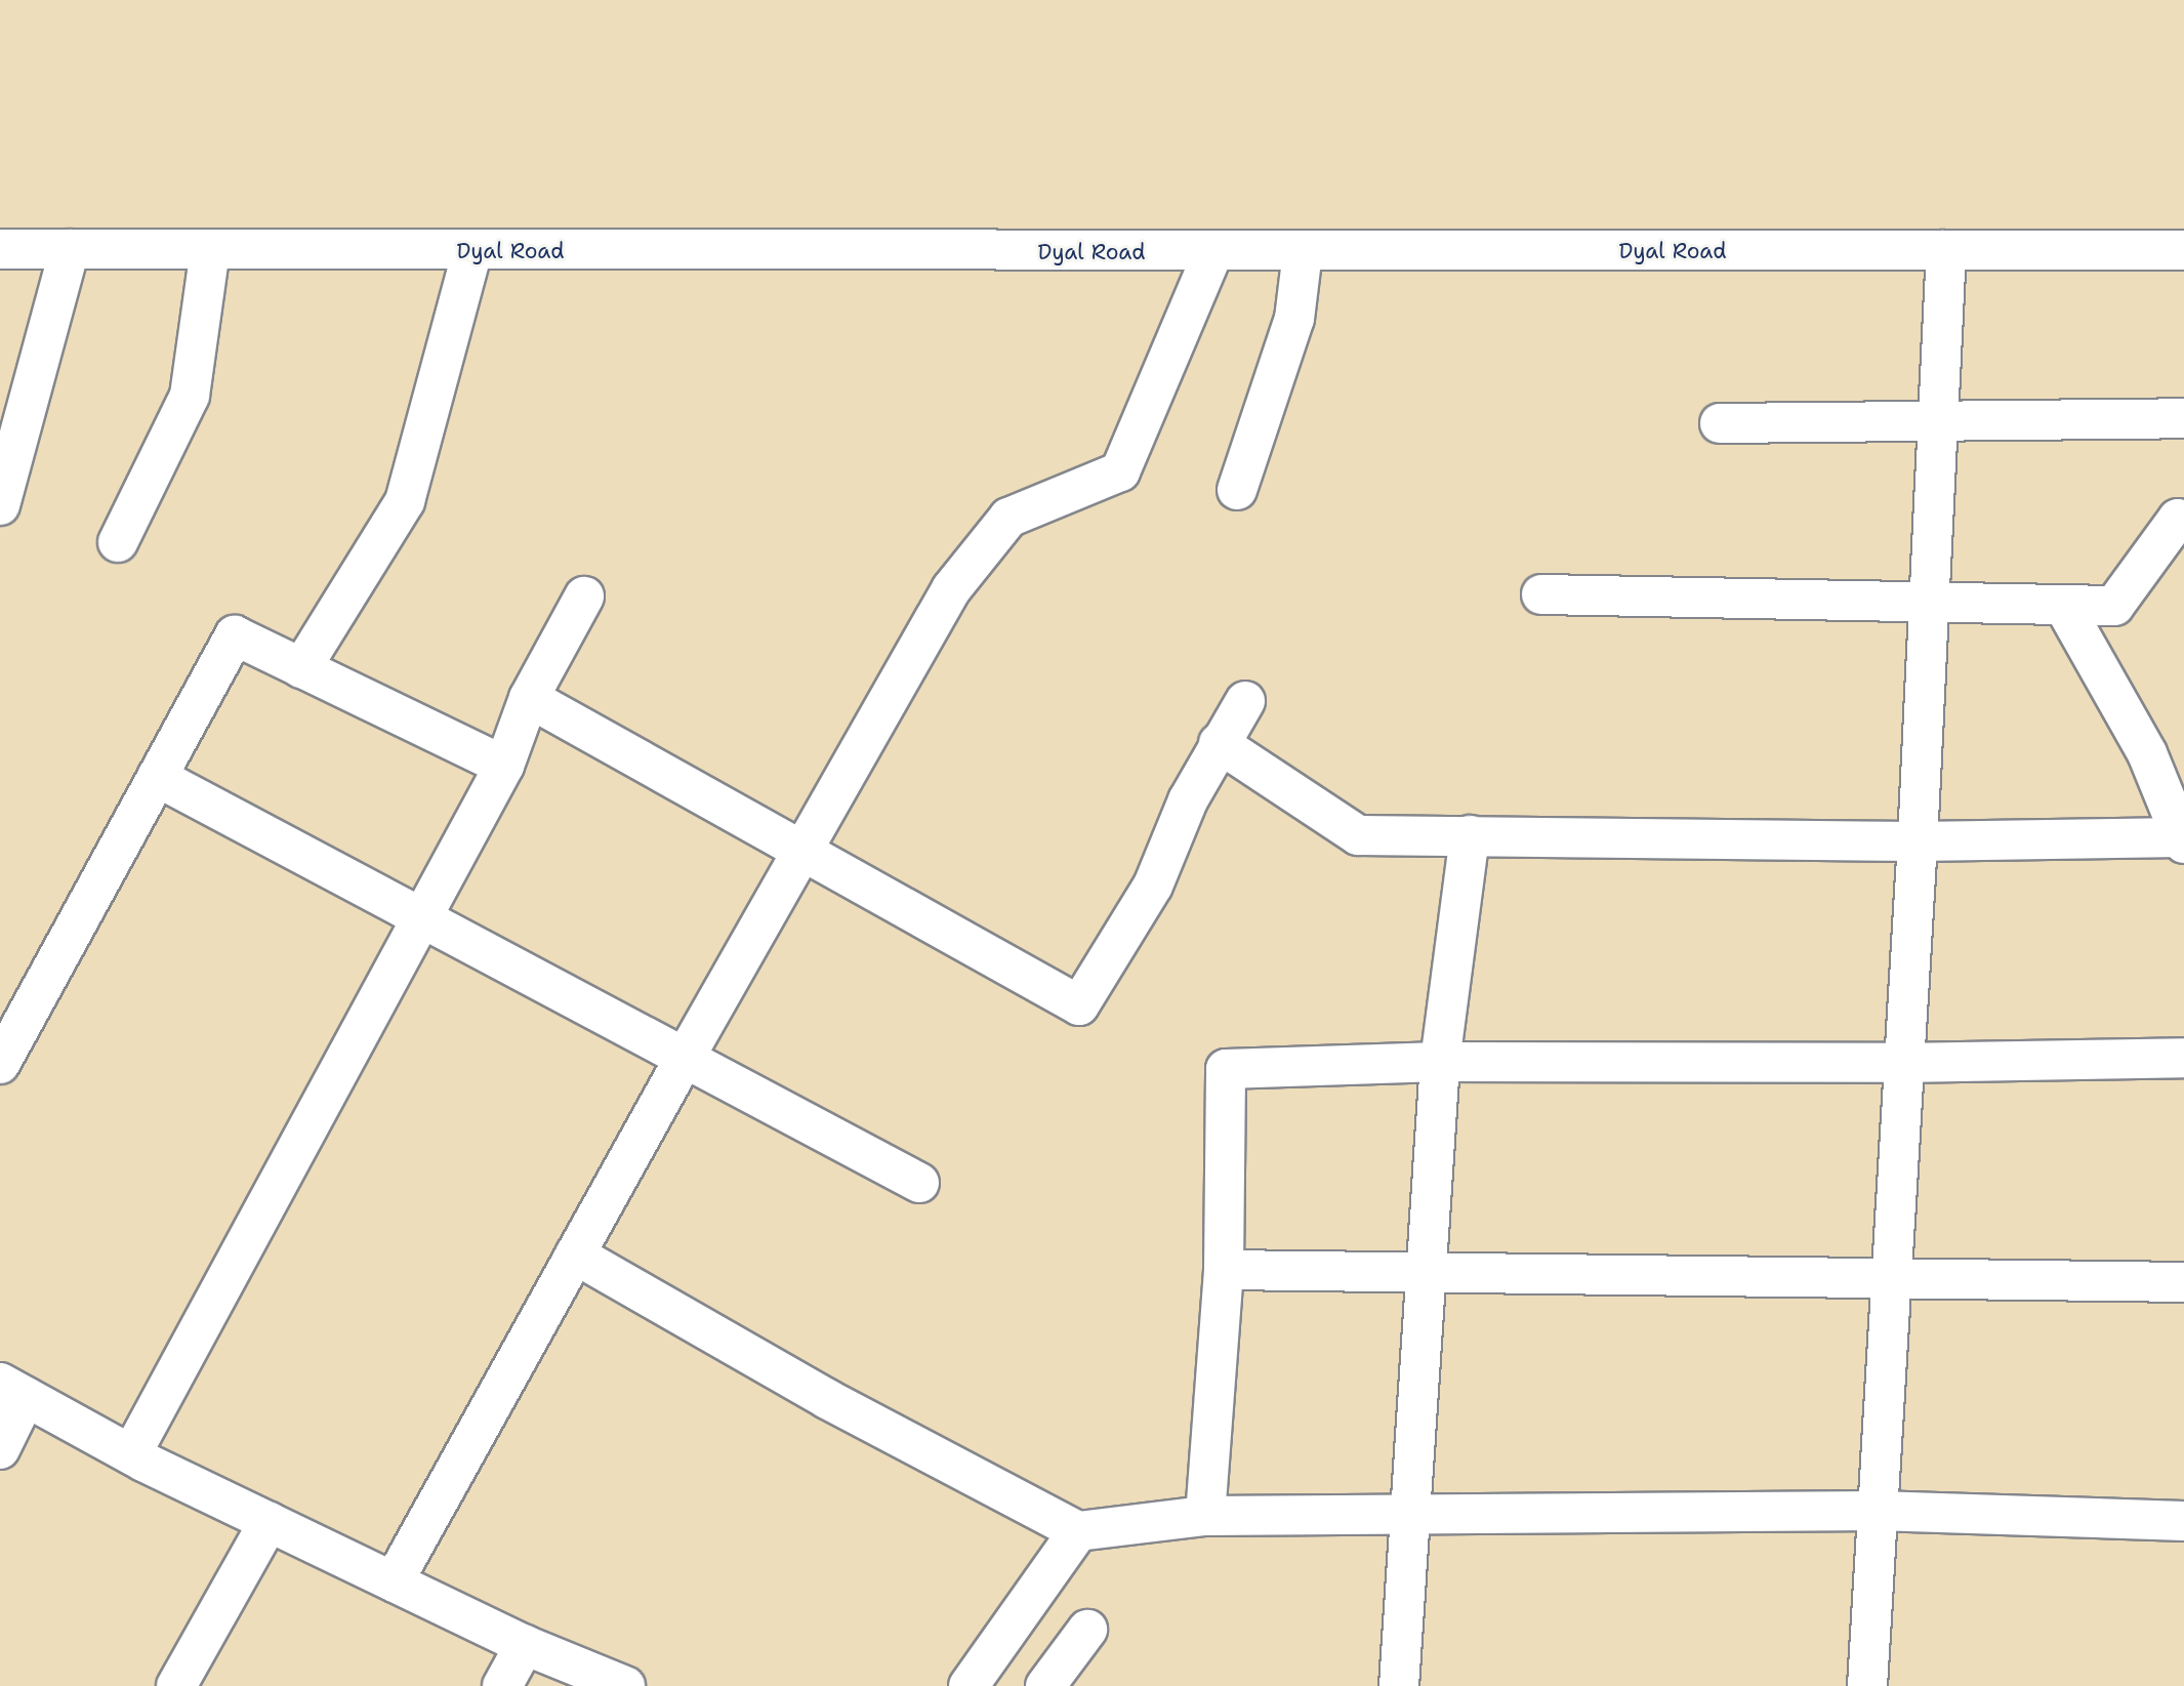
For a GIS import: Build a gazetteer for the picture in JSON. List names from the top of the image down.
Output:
{
  "streets": {
    "street": ["Dyal Road"]
  }
}
